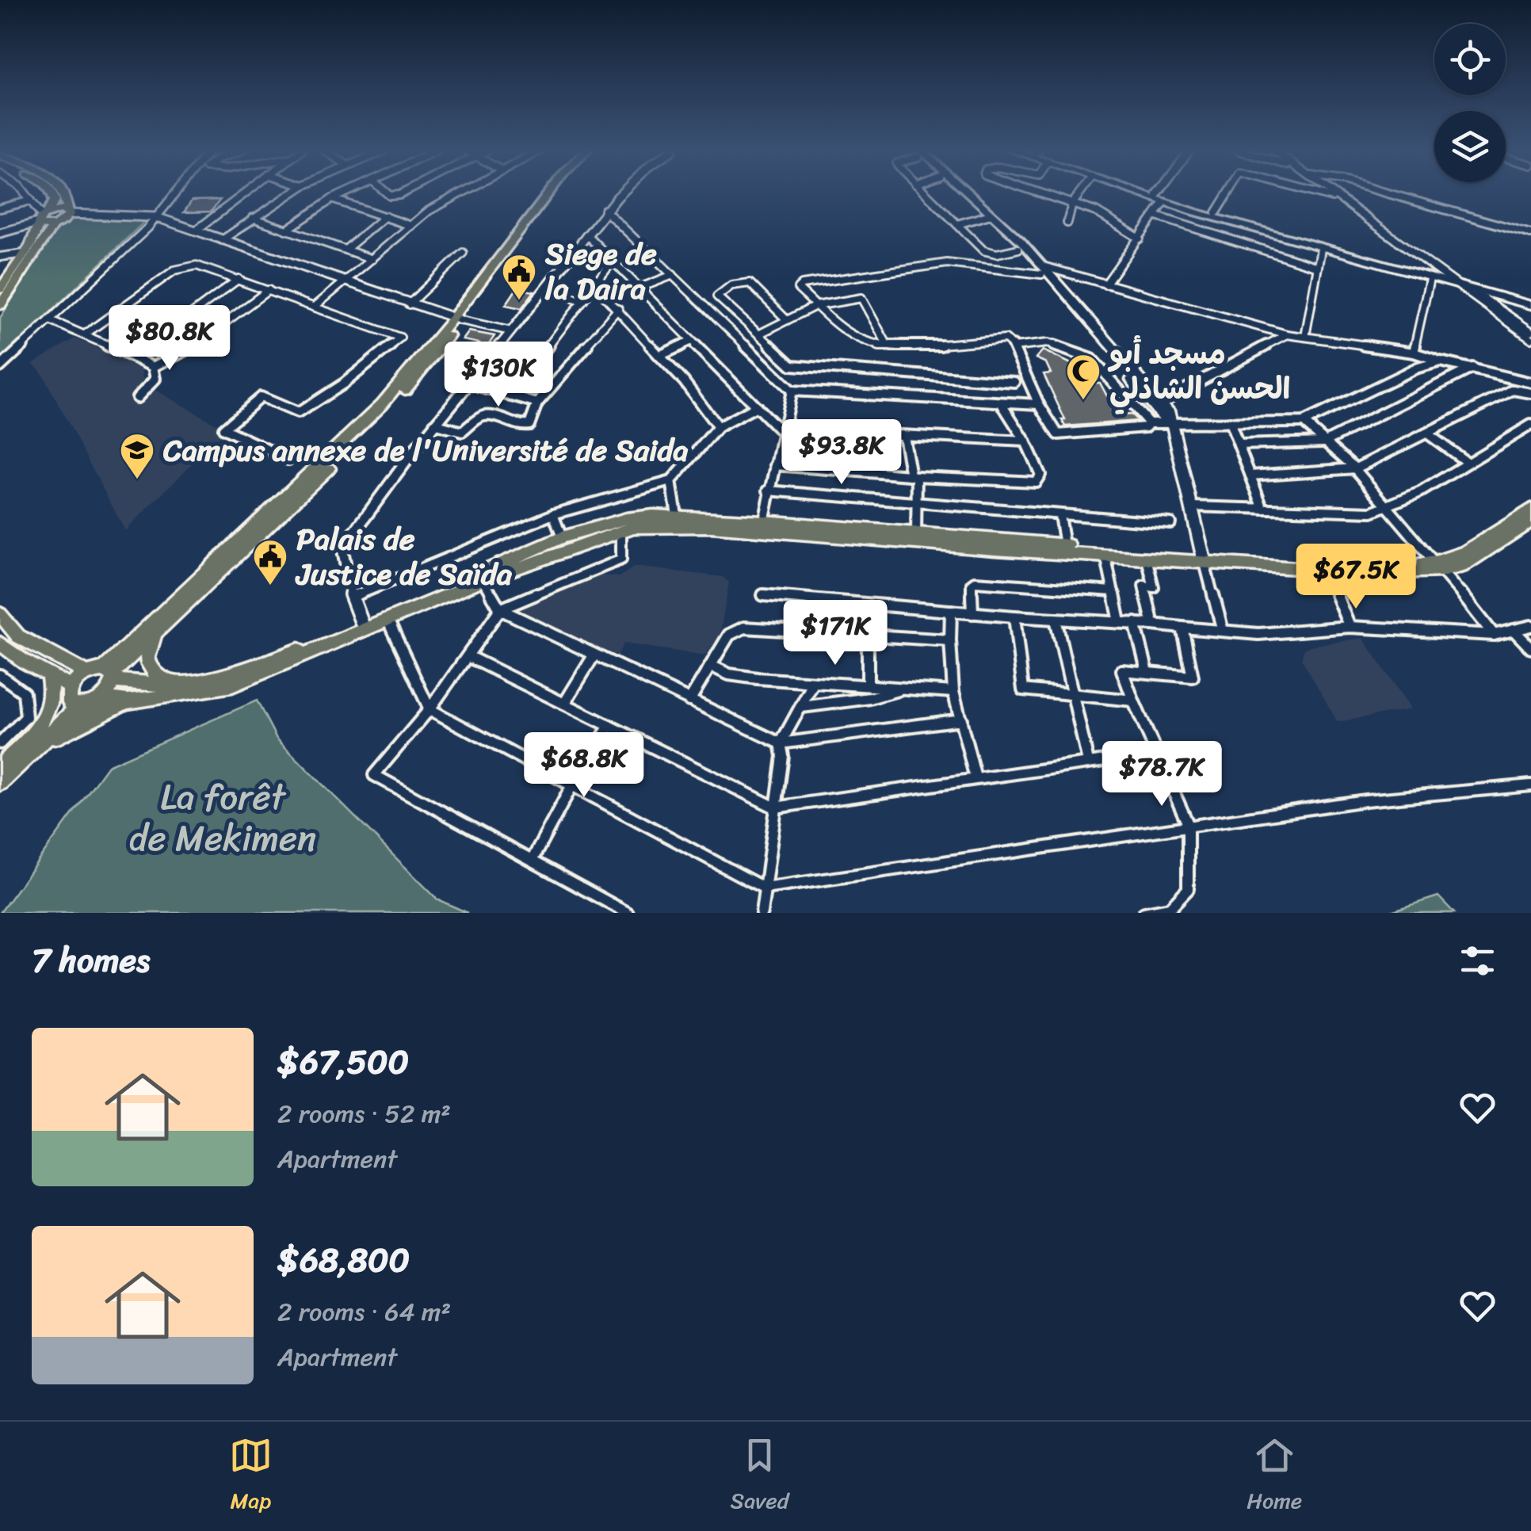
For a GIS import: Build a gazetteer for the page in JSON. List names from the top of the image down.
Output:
{
  "parks": ["La forêt de Mekimen"],
  "places": {
    "public building": ["Siege de la Daira", "Palais de Justice de Saïda"],
    "mosque": ["مسجد أبو الحسن الشاذلي"],
    "school or university": ["Campus annexe de l'Université de Saida"]
  },
  "page": {
    "price": [
      "$80.8K",
      "$130K",
      "$93.8K",
      "$67.5K",
      "$171K",
      "$68.8K",
      "$78.7K"
    ],
    "heading": "7 homes",
    "list": [
      {
        "name": "$67,500",
        "note": "2 rooms · 52 m² · Apartment"
      },
      {
        "name": "$68,800",
        "note": "2 rooms · 64 m² · Apartment"
      }
    ],
    "tabs": ["Map", "Saved", "Home"]
  }
}
